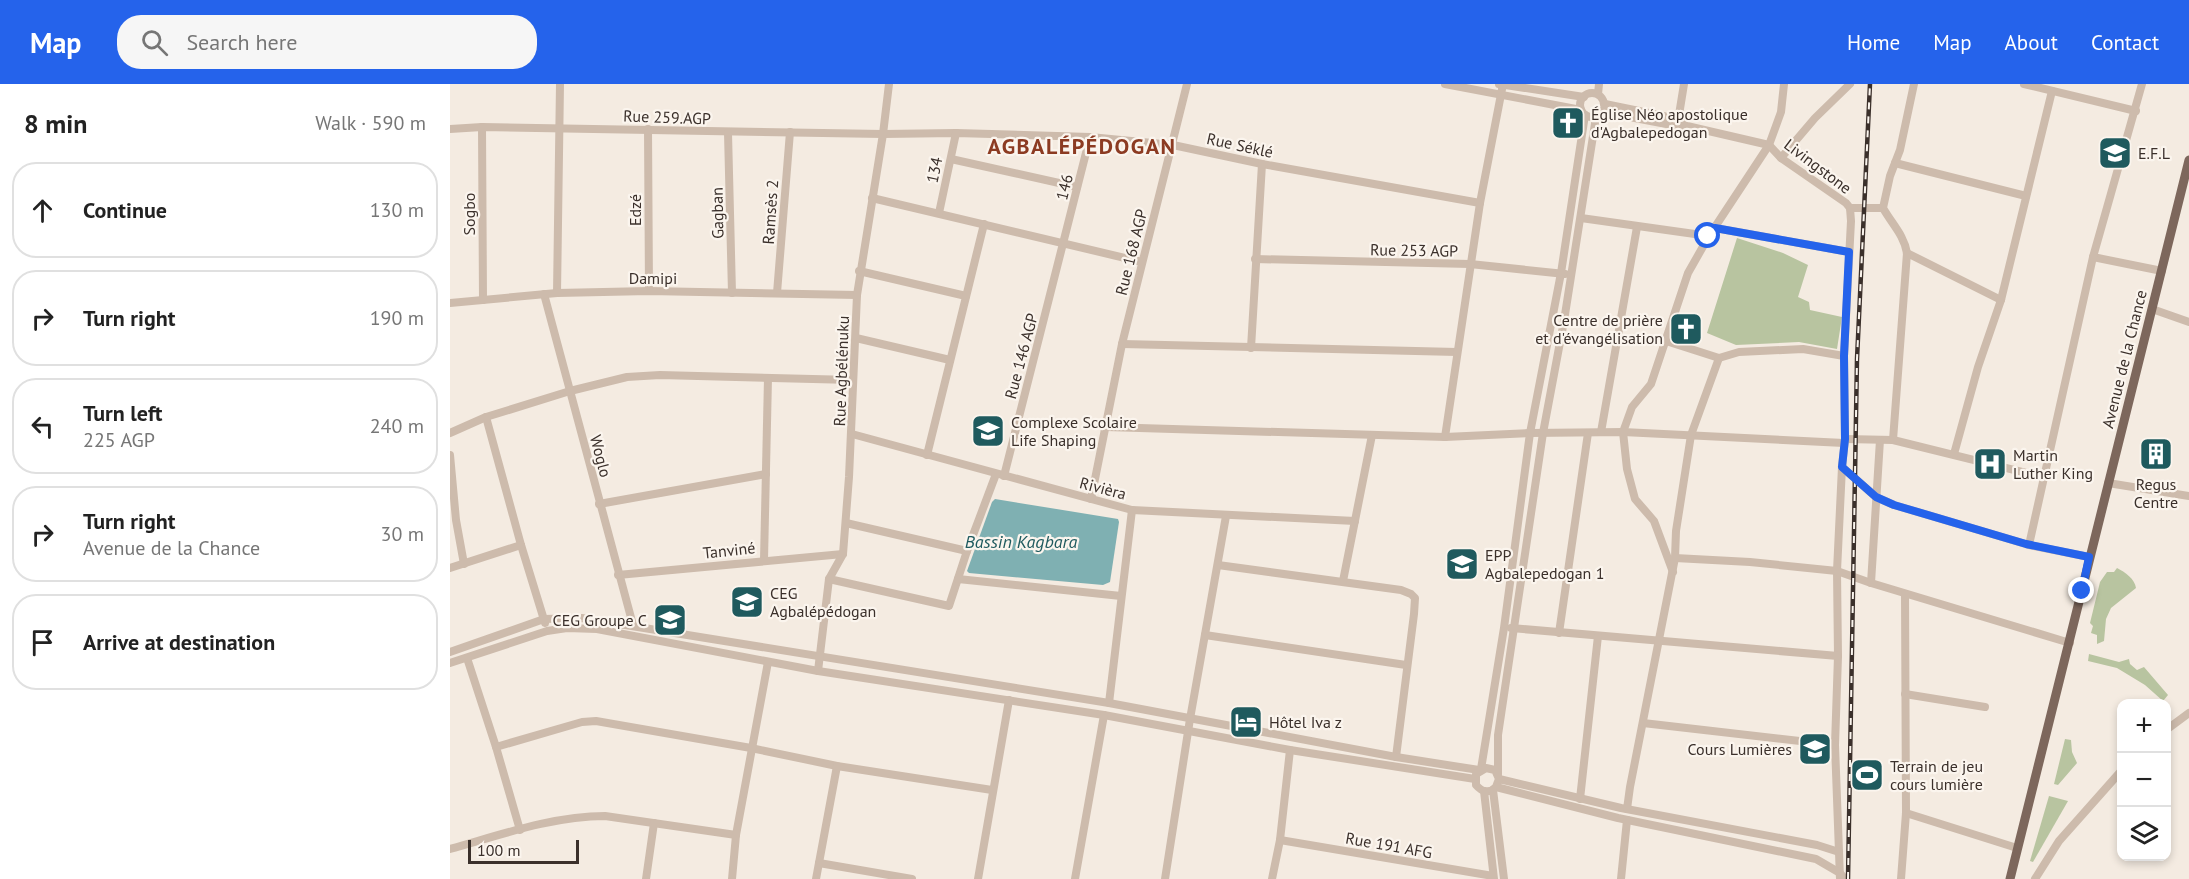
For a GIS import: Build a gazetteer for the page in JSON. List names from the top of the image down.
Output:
{
  "streets": {
    "main road": ["Avenue de la Chance"],
    "street": [
      "Rue 259.AGP",
      "Rue Séklé",
      "Livingstone",
      "134",
      "146",
      "Edzé",
      "Ramsès 2",
      "Gagban",
      "Sogbo",
      "Rue 253 AGP",
      "Rue 168 AGP",
      "Damipi",
      "Rue 146 AGP",
      "Rue Agbélénuku",
      "Woglo",
      "Rivièra",
      "Tanviné",
      "Rue 191 AFG"
    ]
  },
  "crossings": [
    ["Rue 259.AGP", "Rue Séklé"],
    ["Rue 259.AGP", "Edzé"],
    ["Rue 259.AGP", "Ramsès 2"],
    ["Rue 259.AGP", "Gagban"],
    ["Rue 259.AGP", "Sogbo"],
    ["Rue 259.AGP", "Rue Agbélénuku"],
    ["Rue Séklé", "134"],
    ["Rue Séklé", "146"],
    ["Rue Séklé", "Rue 168 AGP"],
    ["Rue Séklé", "Rue Agbélénuku"],
    ["146", "Rue 146 AGP"],
    ["Edzé", "Damipi"],
    ["Ramsès 2", "Damipi"],
    ["Gagban", "Damipi"],
    ["Sogbo", "Damipi"],
    ["Rue 168 AGP", "Rivièra"],
    ["Damipi", "Rue Agbélénuku"],
    ["Damipi", "Woglo"],
    ["Rue 146 AGP", "Rue Agbélénuku"],
    ["Rue 146 AGP", "Rivièra"],
    ["Rue Agbélénuku", "Rivièra"],
    ["Rue Agbélénuku", "Tanviné"],
    ["Woglo", "Tanviné"]
  ],
  "districts": ["AGBALÉPÉDOGAN"],
  "water": ["Bassin Kagbara"],
  "places": {
    "church": ["Église Néo apostolique d'Agbalepedogan", "Centre de prière et d'évangélisation"],
    "school or university": [
      "E.F.L",
      "Complexe Scolaire Life Shaping",
      "EPP Agbalepedogan 1",
      "CEG Agbalépédogan",
      "CEG Groupe C",
      "Cours Lumières"
    ],
    "building": ["Regus Centre"],
    "hospital": ["Martin Luther King"],
    "hotel": ["Hôtel Iva z"],
    "sports": ["Terrain de jeu cours lumière"]
  },
  "scale_bar": "100 m",
  "page": {
    "header": "Map",
    "search": "Search here",
    "nav": [
      "Home",
      "Map",
      "About",
      "Contact"
    ],
    "heading": ["8 min", "Walk · 590 m"],
    "list": [
      ["Continue", "130 m"],
      ["Turn right", "190 m"],
      ["Turn left", "225 AGP", "240 m"],
      ["Turn right", "Avenue de la Chance", "30 m"],
      "Arrive at destination"
    ],
    "map_buttons": ["+", "−"],
    "scale": "100 m"
  }
}
